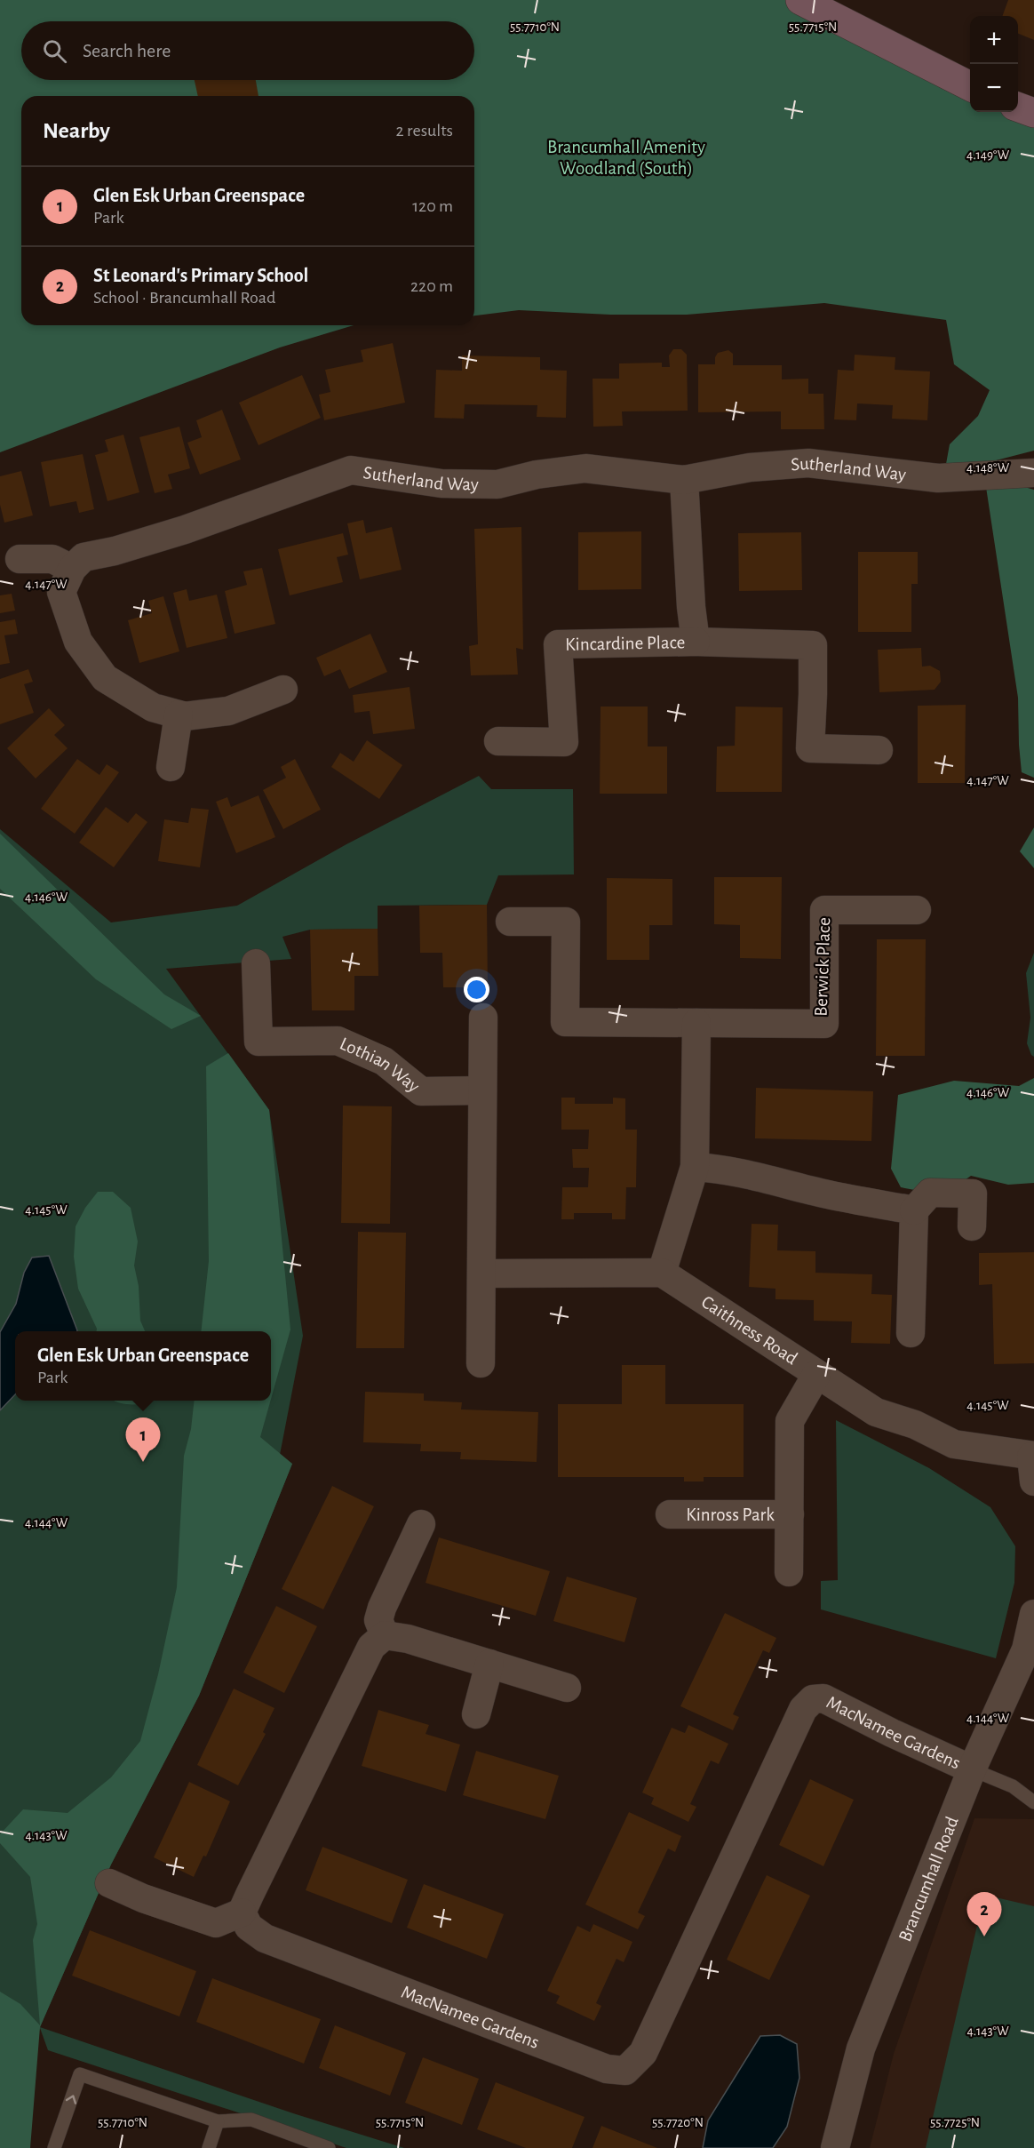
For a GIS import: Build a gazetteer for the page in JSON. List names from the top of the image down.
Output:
{
  "streets": {
    "street": [
      "Sutherland Way",
      "Kincardine Place",
      "Berwick Place",
      "Lothian Way",
      "Caithness Road",
      "Kinross Park",
      "MacNamee Gardens",
      "Brancumhall Road"
    ]
  },
  "crossings": [
    ["Sutherland Way", "Kincardine Place"],
    ["Caithness Road", "Kinross Park"],
    ["MacNamee Gardens", "Brancumhall Road"]
  ],
  "parks": ["Brancumhall Amenity Woodland (South)"],
  "page": {
    "map_buttons": ["+", "−"],
    "search": "Search here",
    "heading": ["Nearby", "2 results"],
    "list": [
      {
        "mark": "1",
        "name": "Glen Esk Urban Greenspace",
        "note": "Park",
        "value": "120 m"
      },
      {
        "mark": "2",
        "name": "St Leonard's Primary School",
        "note": "School · Brancumhall Road",
        "value": "220 m"
      }
    ],
    "popup": ["Glen Esk Urban Greenspace", "Park"],
    "pins": ["1", "2"]
  },
  "coordinates": [
    "55.7710°N",
    "55.7715°N",
    "4.149°W",
    "4.148°W",
    "4.147°W",
    "4.146°W",
    "4.145°W",
    "4.144°W",
    "4.143°W",
    "55.7720°N",
    "55.7725°N"
  ]
}
